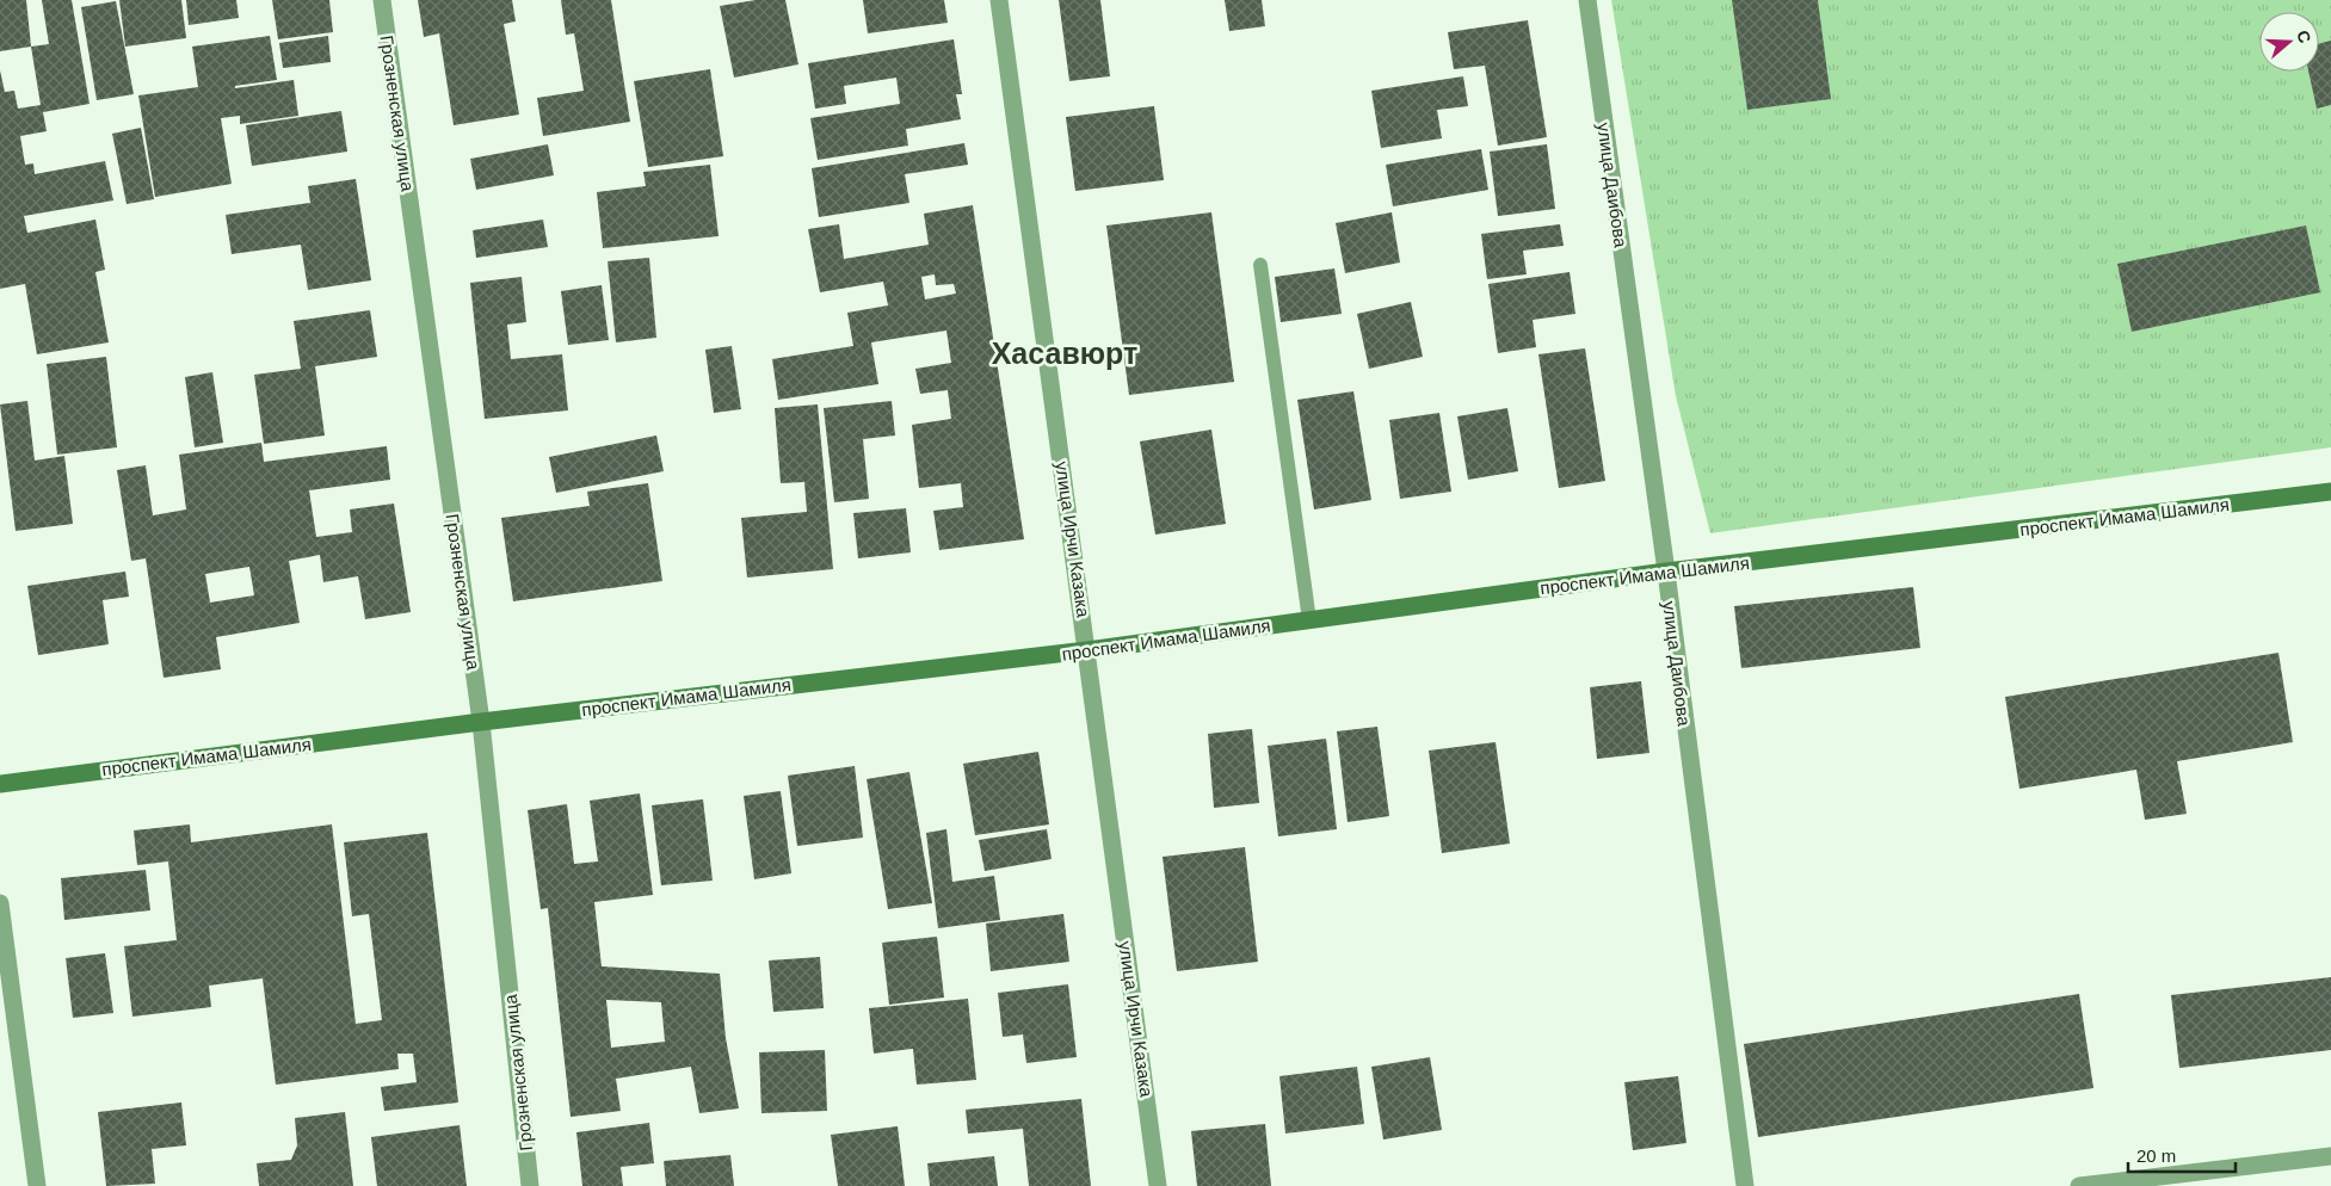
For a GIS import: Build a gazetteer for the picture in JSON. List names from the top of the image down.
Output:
{
  "streets": {
    "main road": ["проспект Имама Шамиля"],
    "street": ["Грозненская улица", "улица Даибова", "улица Ирчи Казака"]
  },
  "crossings": [
    ["Грозненская улица", "проспект Имама Шамиля"],
    ["улица Даибова", "проспект Имама Шамиля"],
    ["проспект Имама Шамиля", "улица Ирчи Казака"]
  ],
  "districts": ["Хасавюрт"],
  "scale_bar": "20 m",
  "north": "right"
}
